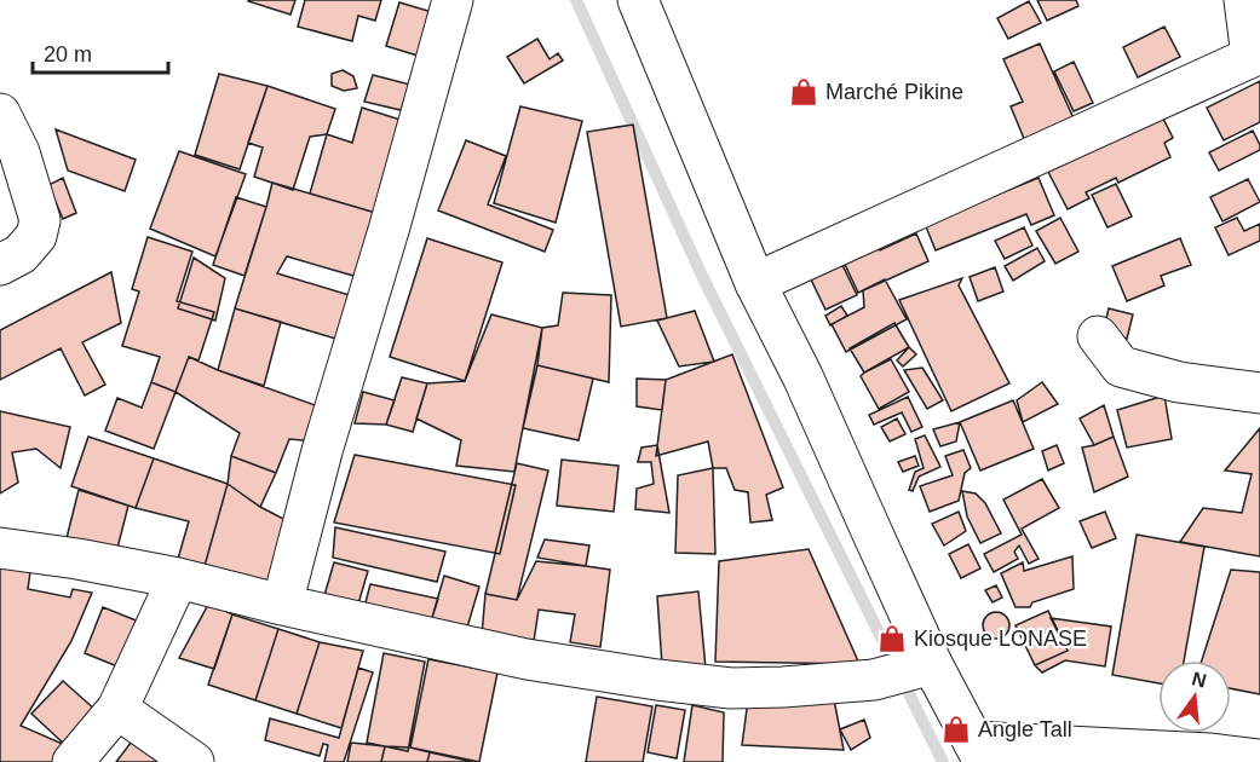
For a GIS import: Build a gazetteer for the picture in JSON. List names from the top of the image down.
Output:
{
  "places": {
    "shop": ["Marché Pikine", "Kiosque LONASE", "Angle Tall"]
  },
  "scale_bar": "20 m",
  "north": "top"
}
